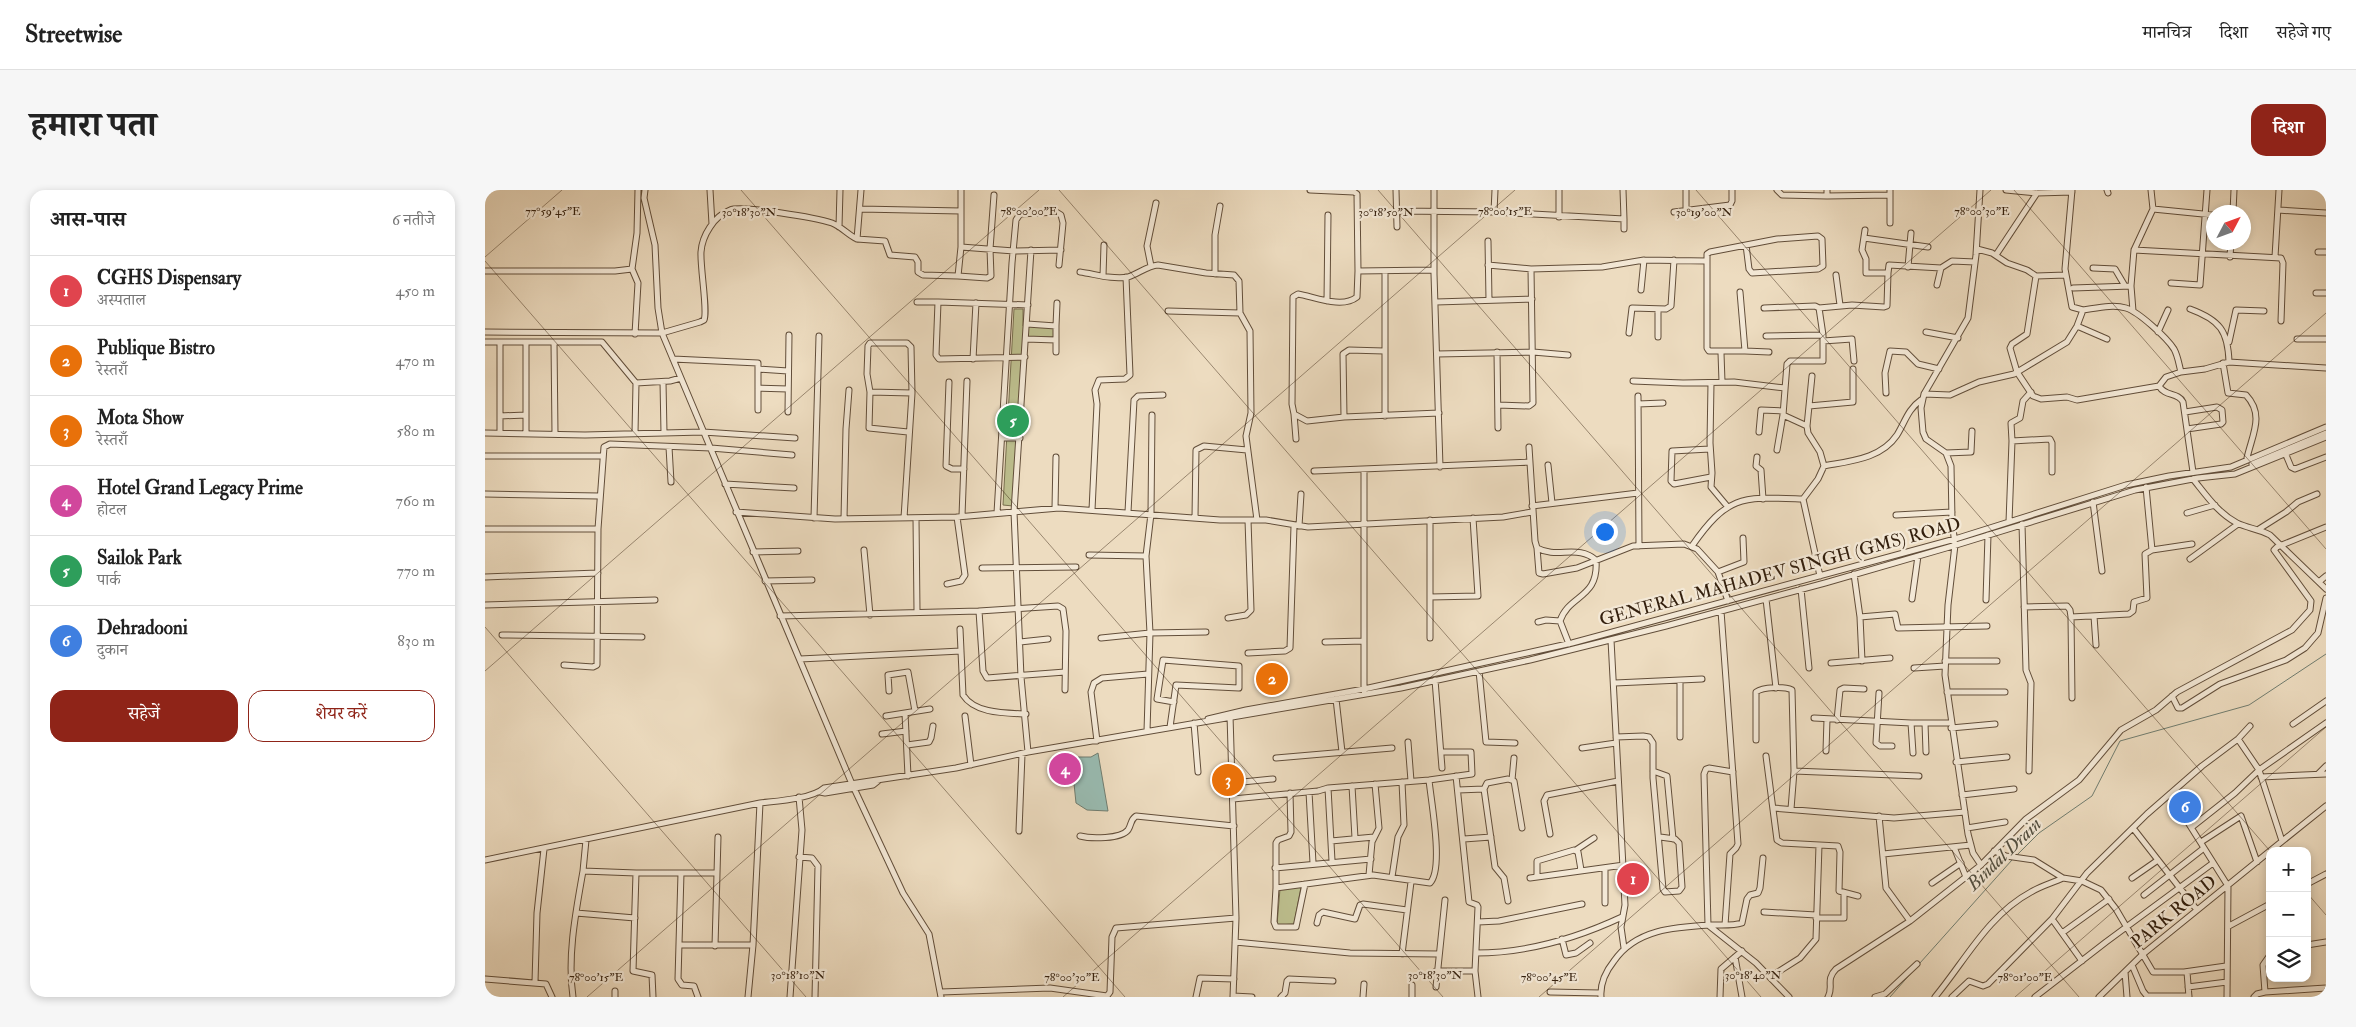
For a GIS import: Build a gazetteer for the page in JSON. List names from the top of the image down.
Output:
{
  "streets": {
    "street": ["GENERAL MAHADEV SINGH (GMS) ROAD", "PARK ROAD"]
  },
  "water": ["Bindal Drain"],
  "north": "top right",
  "page": {
    "header": "Streetwise",
    "nav": ["मानचित्र", "दिशा", "सहेजे गए"],
    "title": "हमारा पता",
    "buttons": [
      "दिशा",
      ["सहेजें", "शेयर करें"]
    ],
    "heading": ["आस-पास", "6 नतीजे"],
    "list": [
      {
        "mark": "1",
        "name": "CGHS Dispensary",
        "note": "अस्पताल",
        "value": "450 m"
      },
      {
        "mark": "2",
        "name": "Publique Bistro",
        "note": "रेस्तराँ",
        "value": "470 m"
      },
      {
        "mark": "3",
        "name": "Mota Show",
        "note": "रेस्तराँ",
        "value": "580 m"
      },
      {
        "mark": "4",
        "name": "Hotel Grand Legacy Prime",
        "note": "होटल",
        "value": "760 m"
      },
      {
        "mark": "5",
        "name": "Sailok Park",
        "note": "पार्क",
        "value": "770 m"
      },
      {
        "mark": "6",
        "name": "Dehradooni",
        "note": "दुकान",
        "value": "830 m"
      }
    ],
    "pins": [
      "5",
      "2",
      "4",
      "3",
      "6",
      "1"
    ],
    "map_buttons": ["+", "−"]
  },
  "coordinates": [
    "77°59'45\"E",
    "78°00'00\"E",
    "78°00'15\"E",
    "78°00'30\"E",
    "30°18'30\"N",
    "30°18'50\"N",
    "30°19'00\"N",
    "30°18'10\"N",
    "30°18'40\"N",
    "78°00'45\"E",
    "78°01'00\"E"
  ]
}
